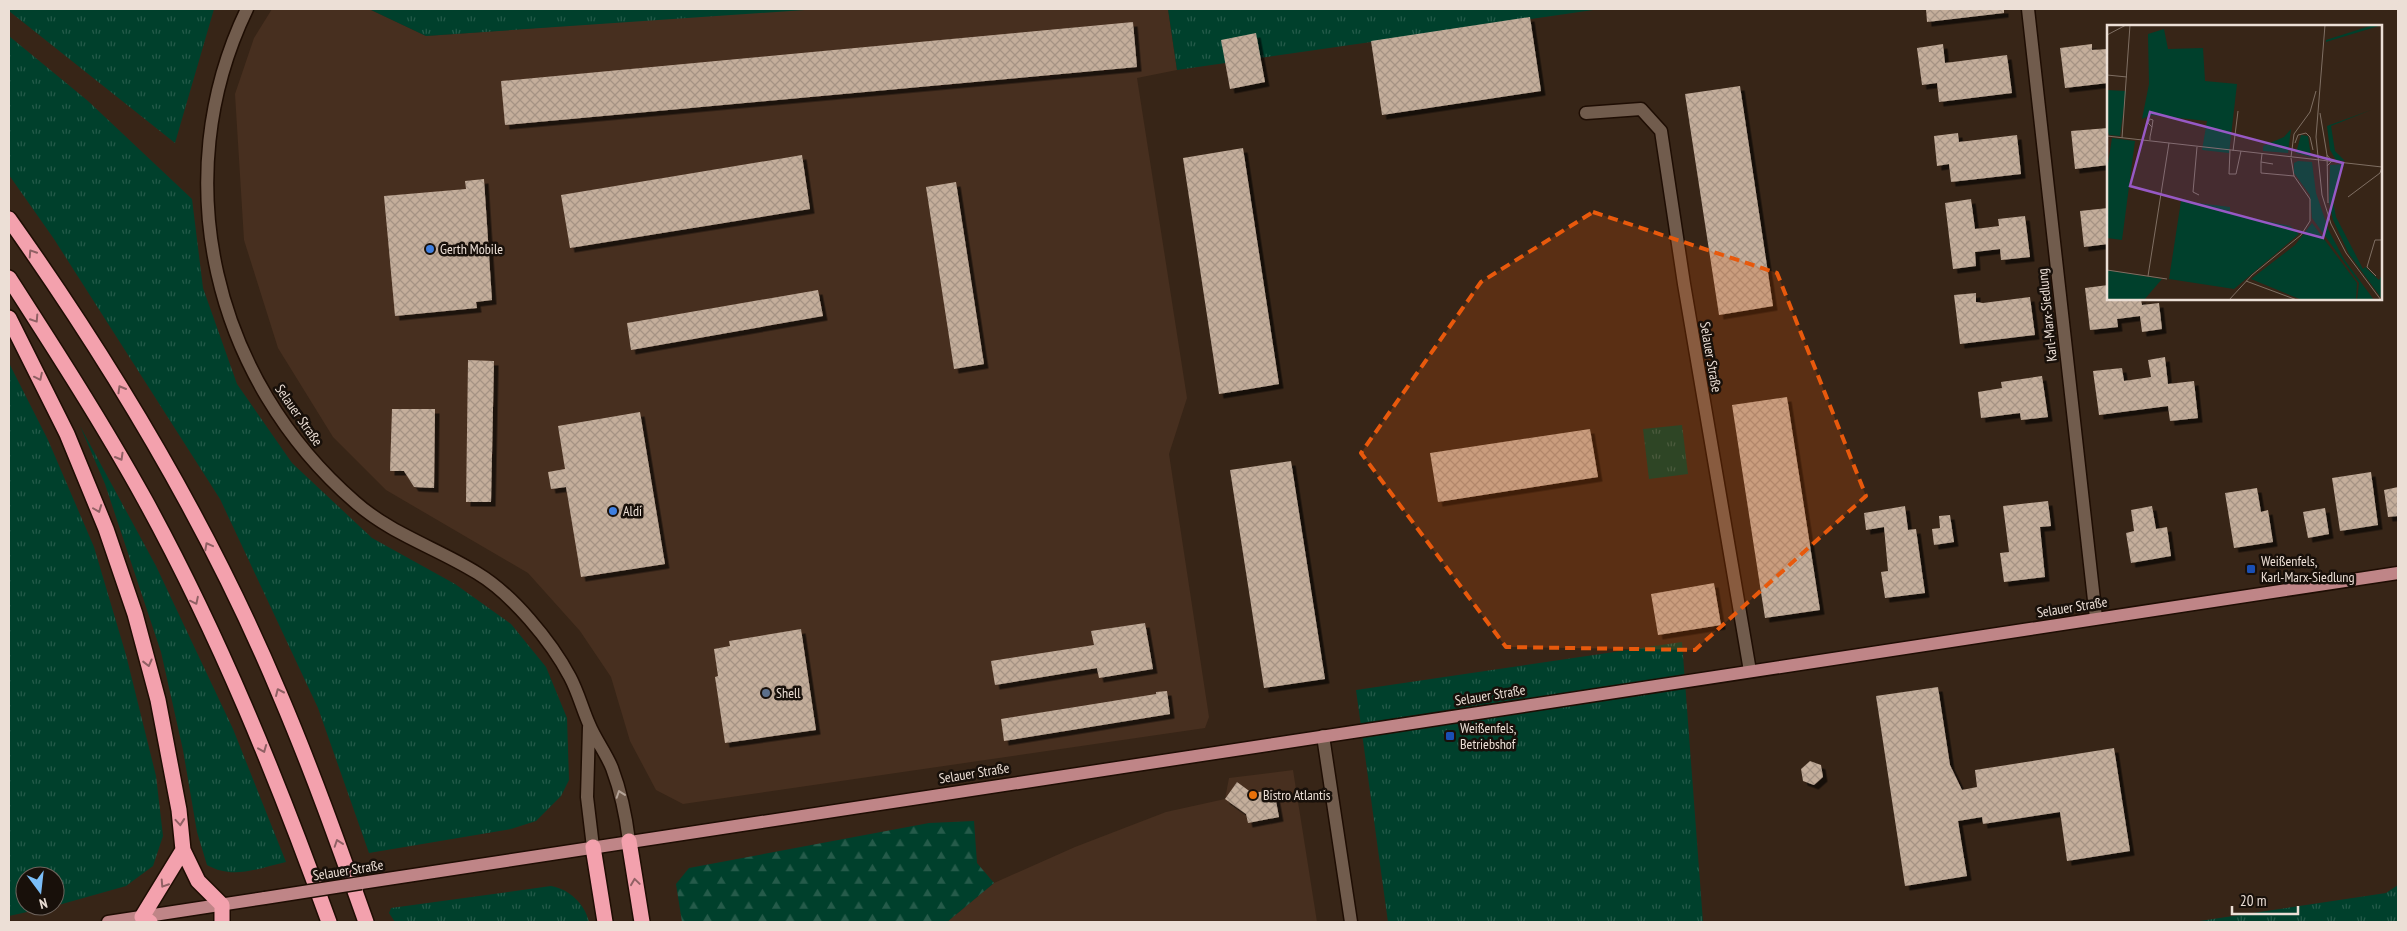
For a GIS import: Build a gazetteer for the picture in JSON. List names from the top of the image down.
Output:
{
  "streets": {
    "main road": ["Selauer Straße"],
    "street": ["Karl-Marx-Siedlung"]
  },
  "crossings": [
    ["Karl-Marx-Siedlung", "Selauer Straße"]
  ],
  "places": {
    "other": [
      "Gerth Mobile",
      "Aldi",
      "Shell",
      "Bistro Atlantis"
    ],
    "transit": ["Weißenfels, Karl-Marx-Siedlung", "Weißenfels, Betriebshof"]
  },
  "scale_bar": "20 m",
  "north": "bottom"
}
